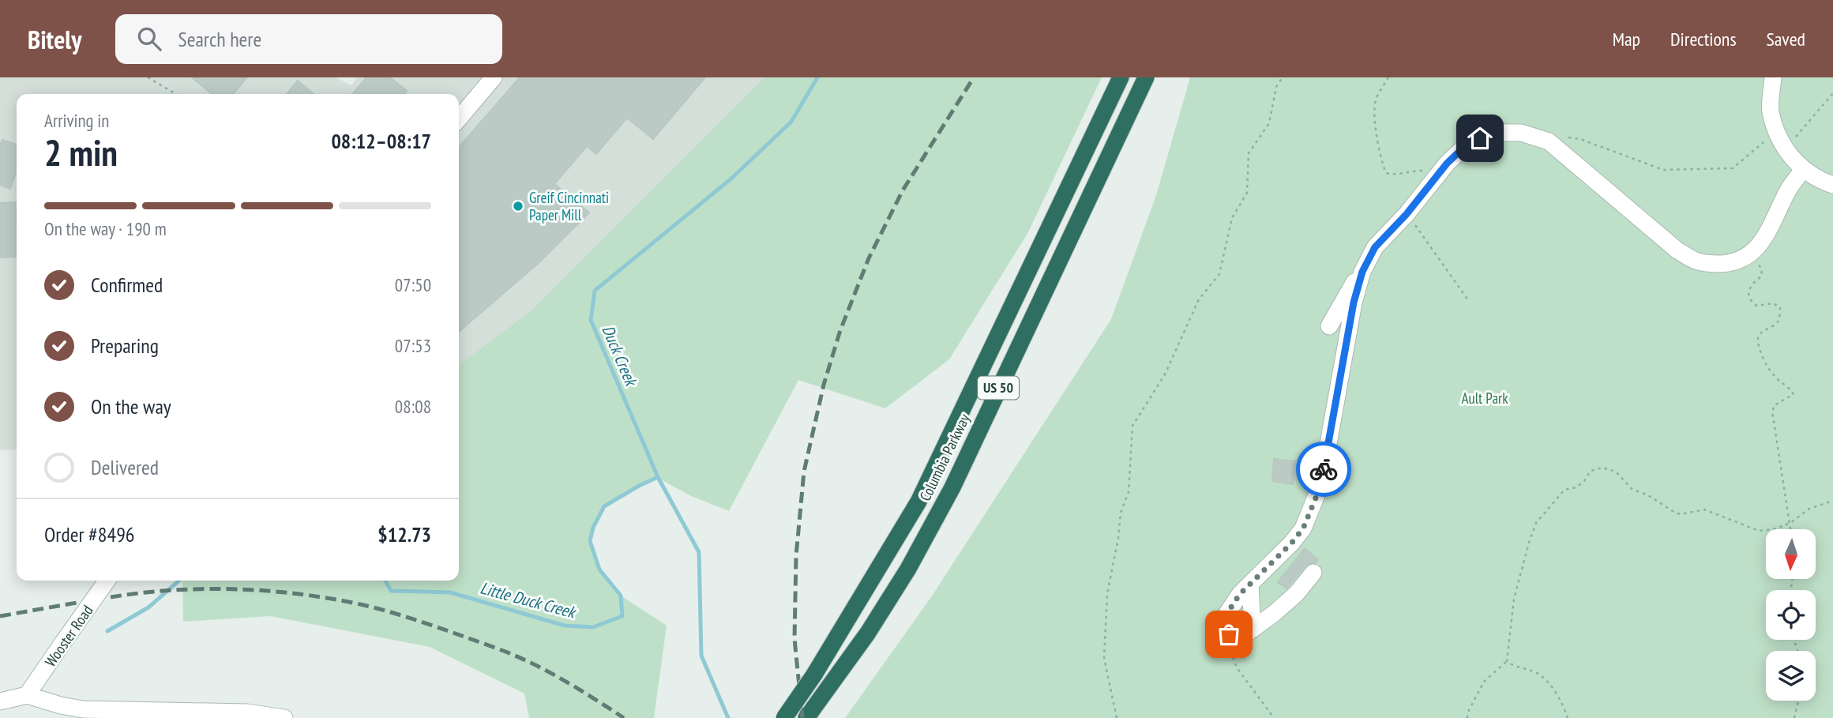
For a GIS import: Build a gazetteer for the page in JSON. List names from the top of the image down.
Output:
{
  "streets": {
    "highway": ["US 50", "Columbia Parkway"],
    "street": ["Wooster Road"]
  },
  "water": ["Duck Creek", "Little Duck Creek"],
  "parks": ["Ault Park"],
  "places": ["Greif Cincinnati Paper Mill"],
  "north": "bottom",
  "page": {
    "header": "Bitely",
    "search": "Search here",
    "nav": ["Map", "Directions", "Saved"],
    "heading": ["2 min", "Arriving in", "08:12–08:17"],
    "panel": ["Order #8496", "$12.73"],
    "bar": "On the way · 190 m",
    "list": [
      ["Confirmed", "07:50"],
      ["Preparing", "07:53"],
      ["On the way", "08:08"],
      "Delivered"
    ]
  }
}
